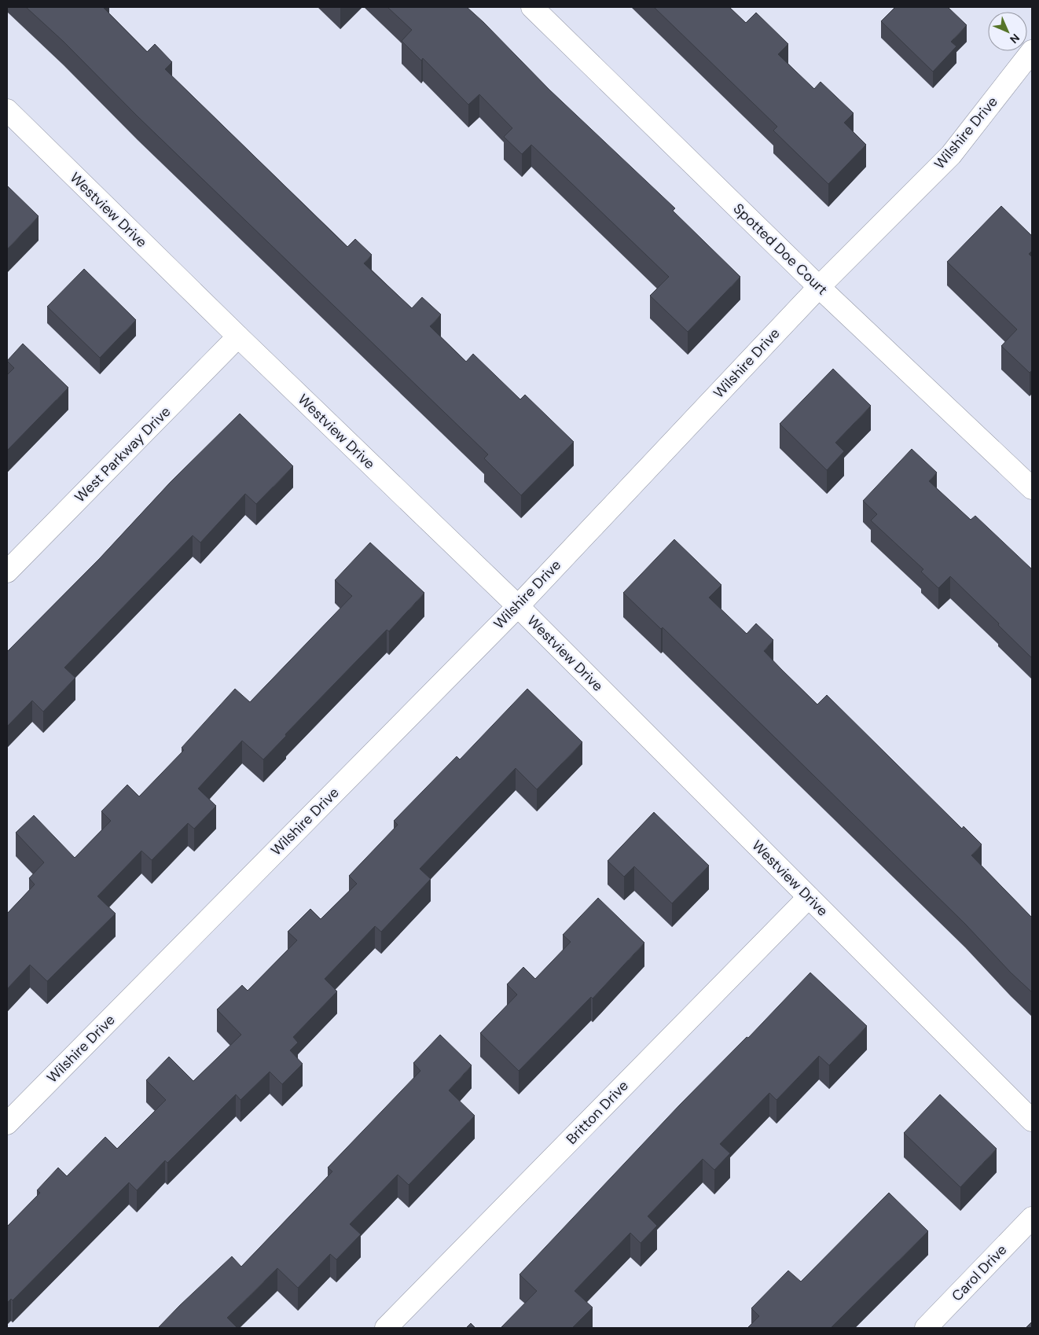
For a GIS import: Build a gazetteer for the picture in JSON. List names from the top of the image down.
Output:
{
  "streets": {
    "street": [
      "Wilshire Drive",
      "Westview Drive",
      "Spotted Doe Court",
      "West Parkway Drive",
      "Britton Drive",
      "Carol Drive"
    ]
  },
  "crossings": [
    ["Wilshire Drive", "Westview Drive"],
    ["Wilshire Drive", "Spotted Doe Court"],
    ["Westview Drive", "West Parkway Drive"],
    ["Westview Drive", "Britton Drive"]
  ],
  "north": "bottom right"
}
